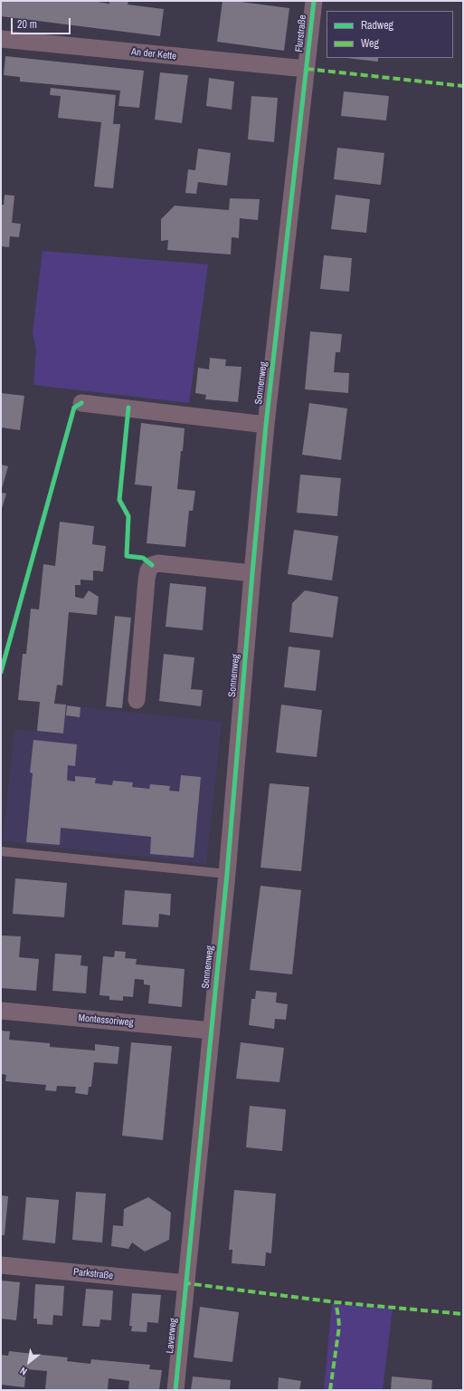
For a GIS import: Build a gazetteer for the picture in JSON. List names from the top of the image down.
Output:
{
  "streets": {
    "street": [
      "Flurstraße",
      "An der Kette",
      "Sonnenweg",
      "Montessoriweg",
      "Parkstraße",
      "Laverweg"
    ]
  },
  "crossings": [
    ["Flurstraße", "An der Kette"],
    ["Flurstraße", "Sonnenweg"],
    ["An der Kette", "Sonnenweg"],
    ["Sonnenweg", "Montessoriweg"],
    ["Sonnenweg", "Parkstraße"],
    ["Sonnenweg", "Laverweg"],
    ["Parkstraße", "Laverweg"]
  ],
  "legend": ["Radweg", "Weg"],
  "scale_bar": "20 m",
  "north": "bottom left"
}
